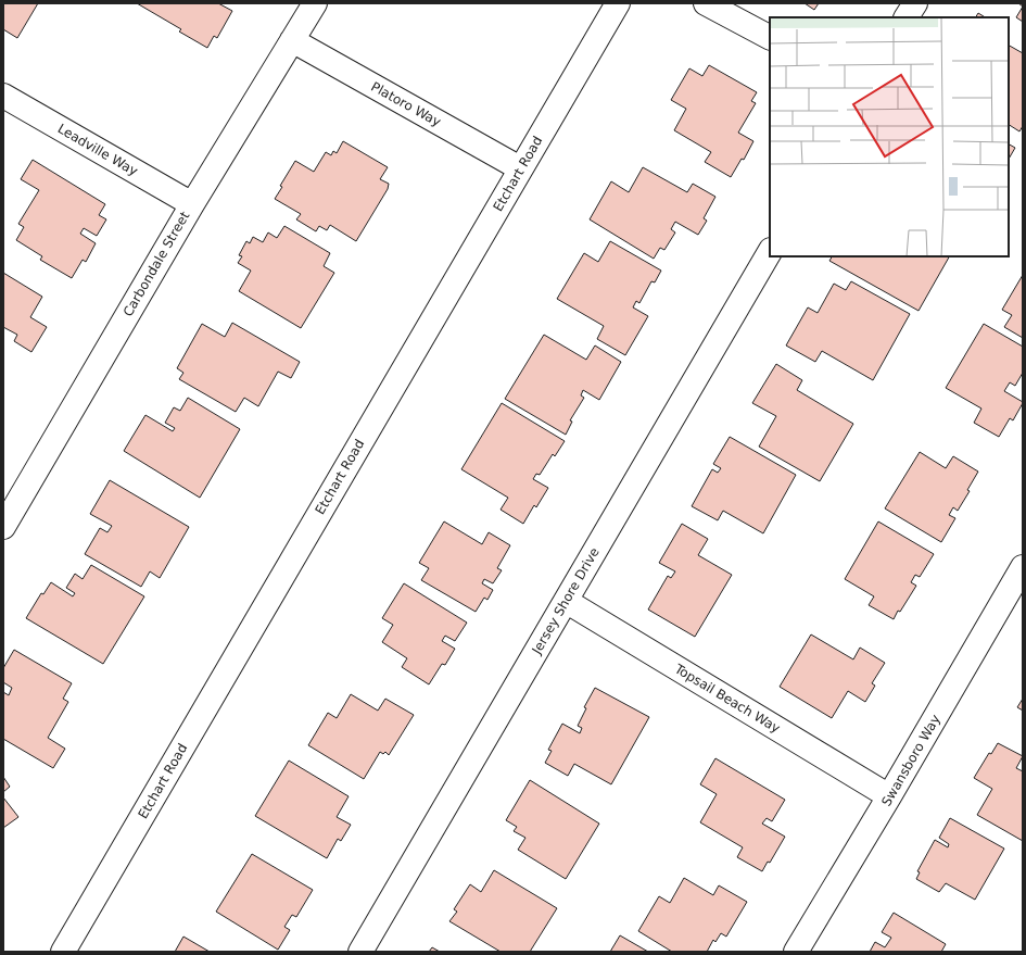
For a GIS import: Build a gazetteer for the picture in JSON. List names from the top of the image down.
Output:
{
  "streets": {
    "street": [
      "Platoro Way",
      "Leadville Way",
      "Etchart Road",
      "Carbondale Street",
      "Jersey Shore Drive",
      "Topsail Beach Way",
      "Swansboro Way"
    ]
  },
  "crossings": [
    ["Platoro Way", "Etchart Road"],
    ["Platoro Way", "Carbondale Street"],
    ["Leadville Way", "Carbondale Street"],
    ["Jersey Shore Drive", "Topsail Beach Way"],
    ["Topsail Beach Way", "Swansboro Way"]
  ]
}
